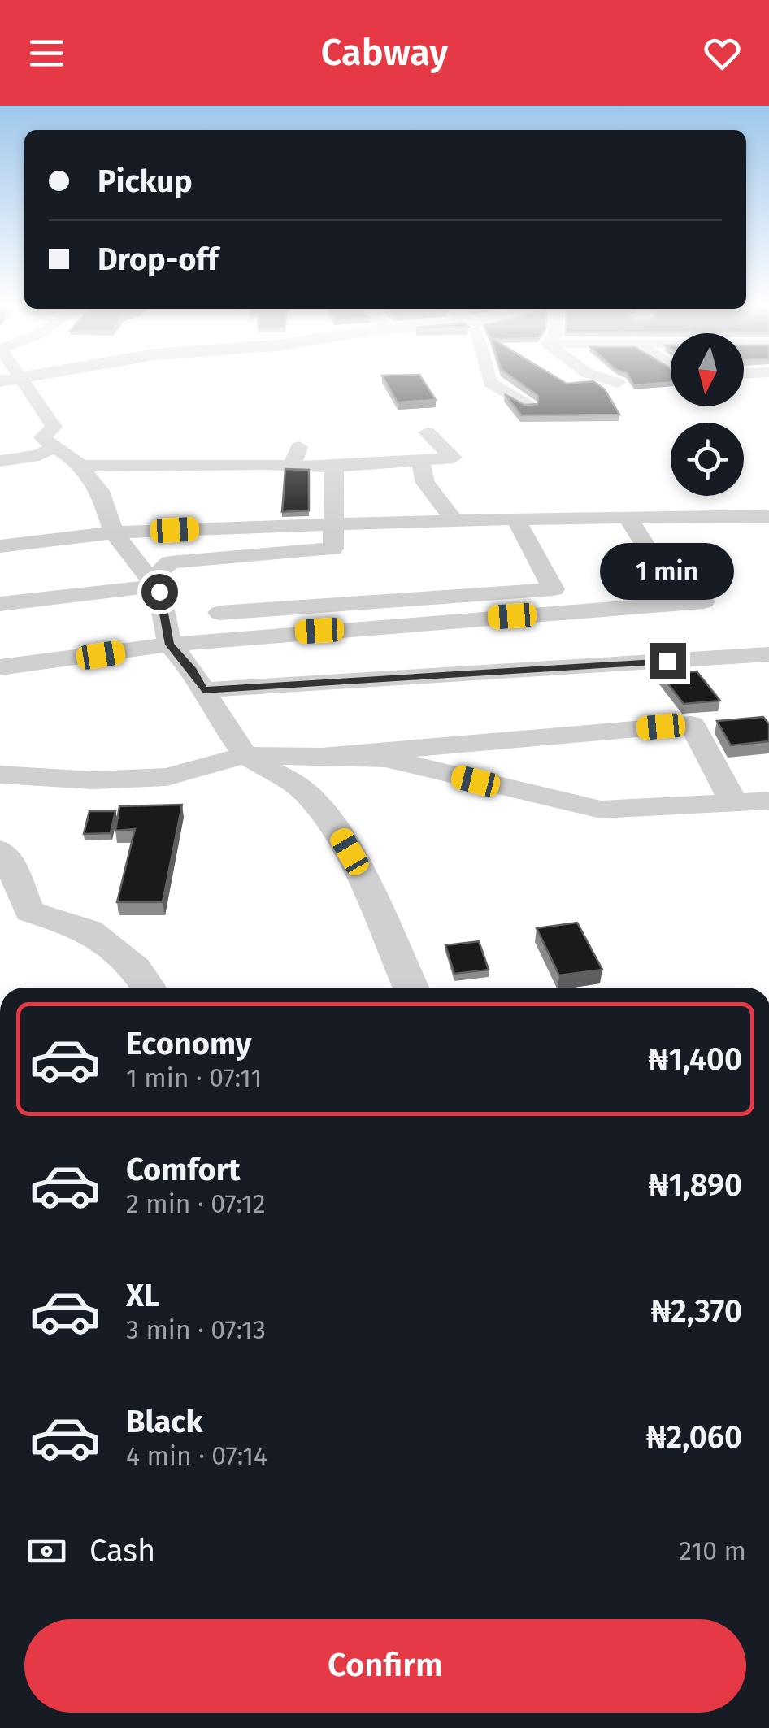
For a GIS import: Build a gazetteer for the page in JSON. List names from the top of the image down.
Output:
{
  "north": "bottom",
  "page": {
    "header": "Cabway",
    "banner": ["Pickup", "Drop-off"],
    "bubble": "1 min",
    "list": [
      {
        "name": "Economy",
        "note": "1 min · 07:11",
        "value": "₦1,400"
      },
      {
        "name": "Comfort",
        "note": "2 min · 07:12",
        "value": "₦1,890"
      },
      {
        "name": "XL",
        "note": "3 min · 07:13",
        "value": "₦2,370"
      },
      {
        "name": "Black",
        "note": "4 min · 07:14",
        "value": "₦2,060"
      }
    ],
    "pay": ["Cash", "210 m"],
    "buttons": "Confirm"
  }
}
